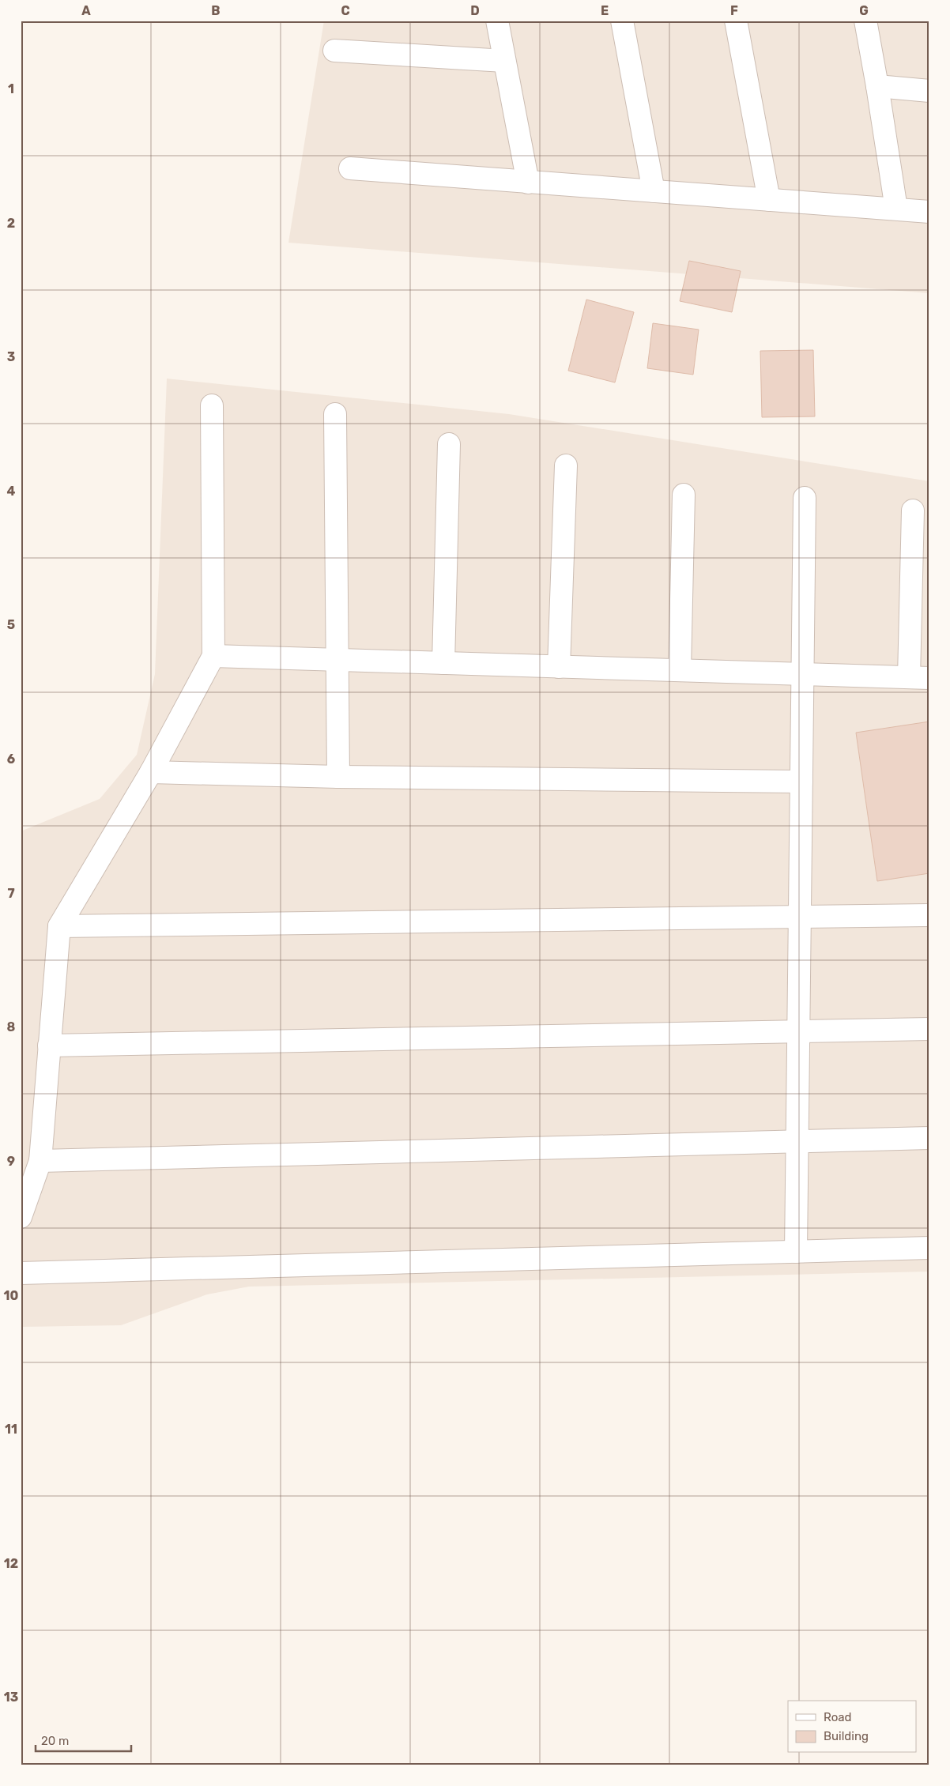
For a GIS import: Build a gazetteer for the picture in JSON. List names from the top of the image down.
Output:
{
  "legend": ["Road", "Building"],
  "scale_bar": "20 m",
  "grid": {
    "columns": [
      "A",
      "B",
      "C",
      "D",
      "E",
      "F",
      "G"
    ],
    "rows": [
      "1",
      "2",
      "3",
      "4",
      "5",
      "6",
      "7",
      "8",
      "9",
      "10",
      "11",
      "12",
      "13"
    ]
  }
}
